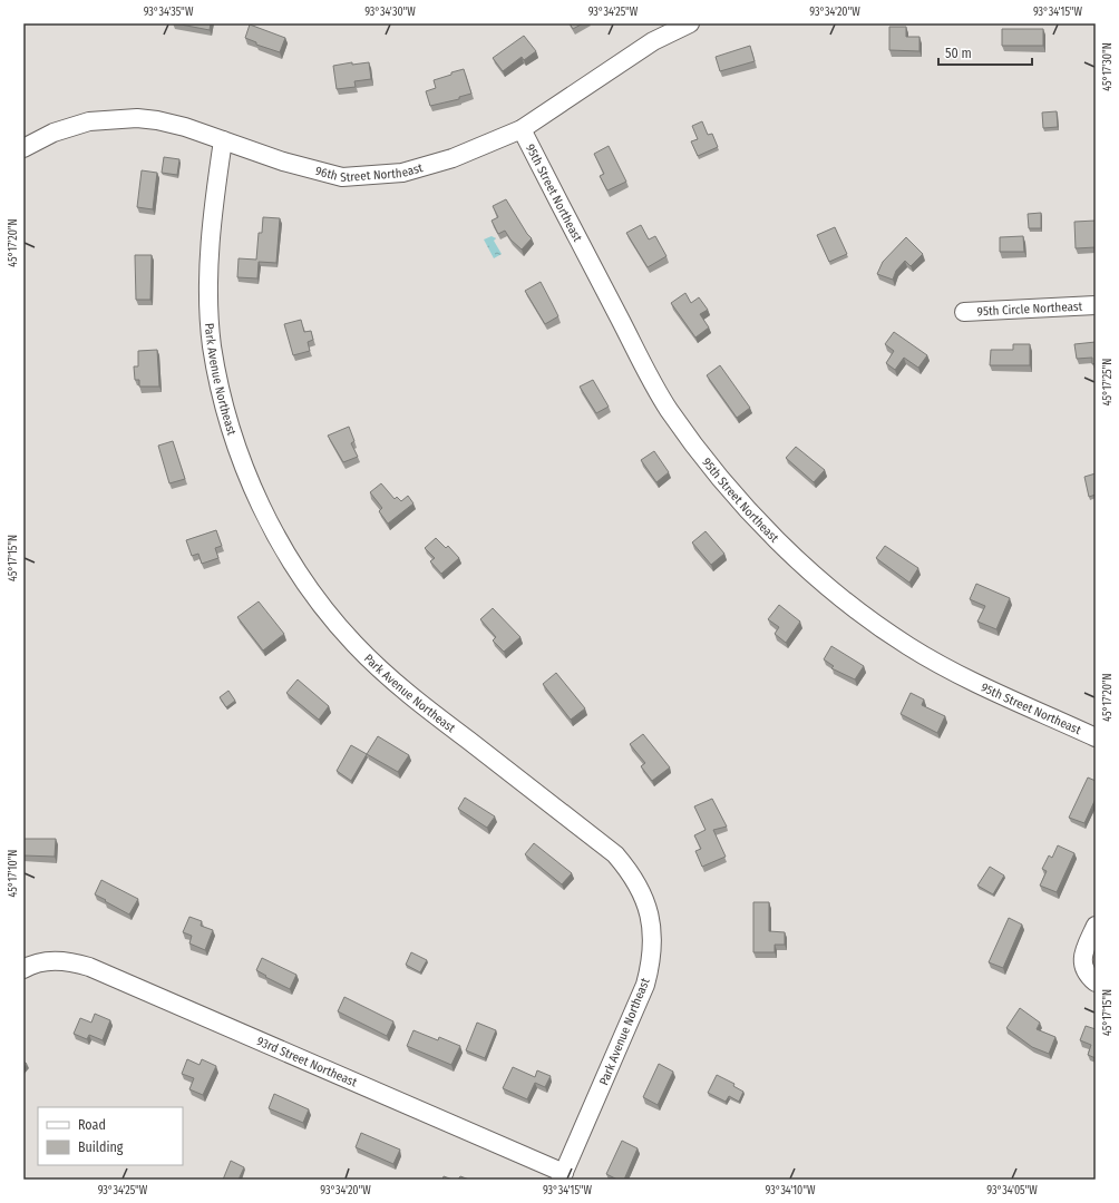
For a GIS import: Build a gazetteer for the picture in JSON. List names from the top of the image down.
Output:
{
  "streets": {
    "street": [
      "96th Street Northeast",
      "95th Street Northeast",
      "95th Circle Northeast",
      "Park Avenue Northeast",
      "93rd Street Northeast"
    ]
  },
  "crossings": [
    ["96th Street Northeast", "95th Street Northeast"],
    ["96th Street Northeast", "Park Avenue Northeast"],
    ["Park Avenue Northeast", "93rd Street Northeast"]
  ],
  "legend": ["Road", "Building"],
  "scale_bar": "50 m",
  "coordinates": [
    "93°34'35\"W",
    "93°34'30\"W",
    "93°34'25\"W",
    "93°34'20\"W",
    "93°34'15\"W",
    "45°17'30\"N",
    "45°17'20\"N",
    "45°17'25\"N",
    "45°17'15\"N",
    "45°17'10\"N",
    "93°34'10\"W",
    "93°34'05\"W"
  ]
}
